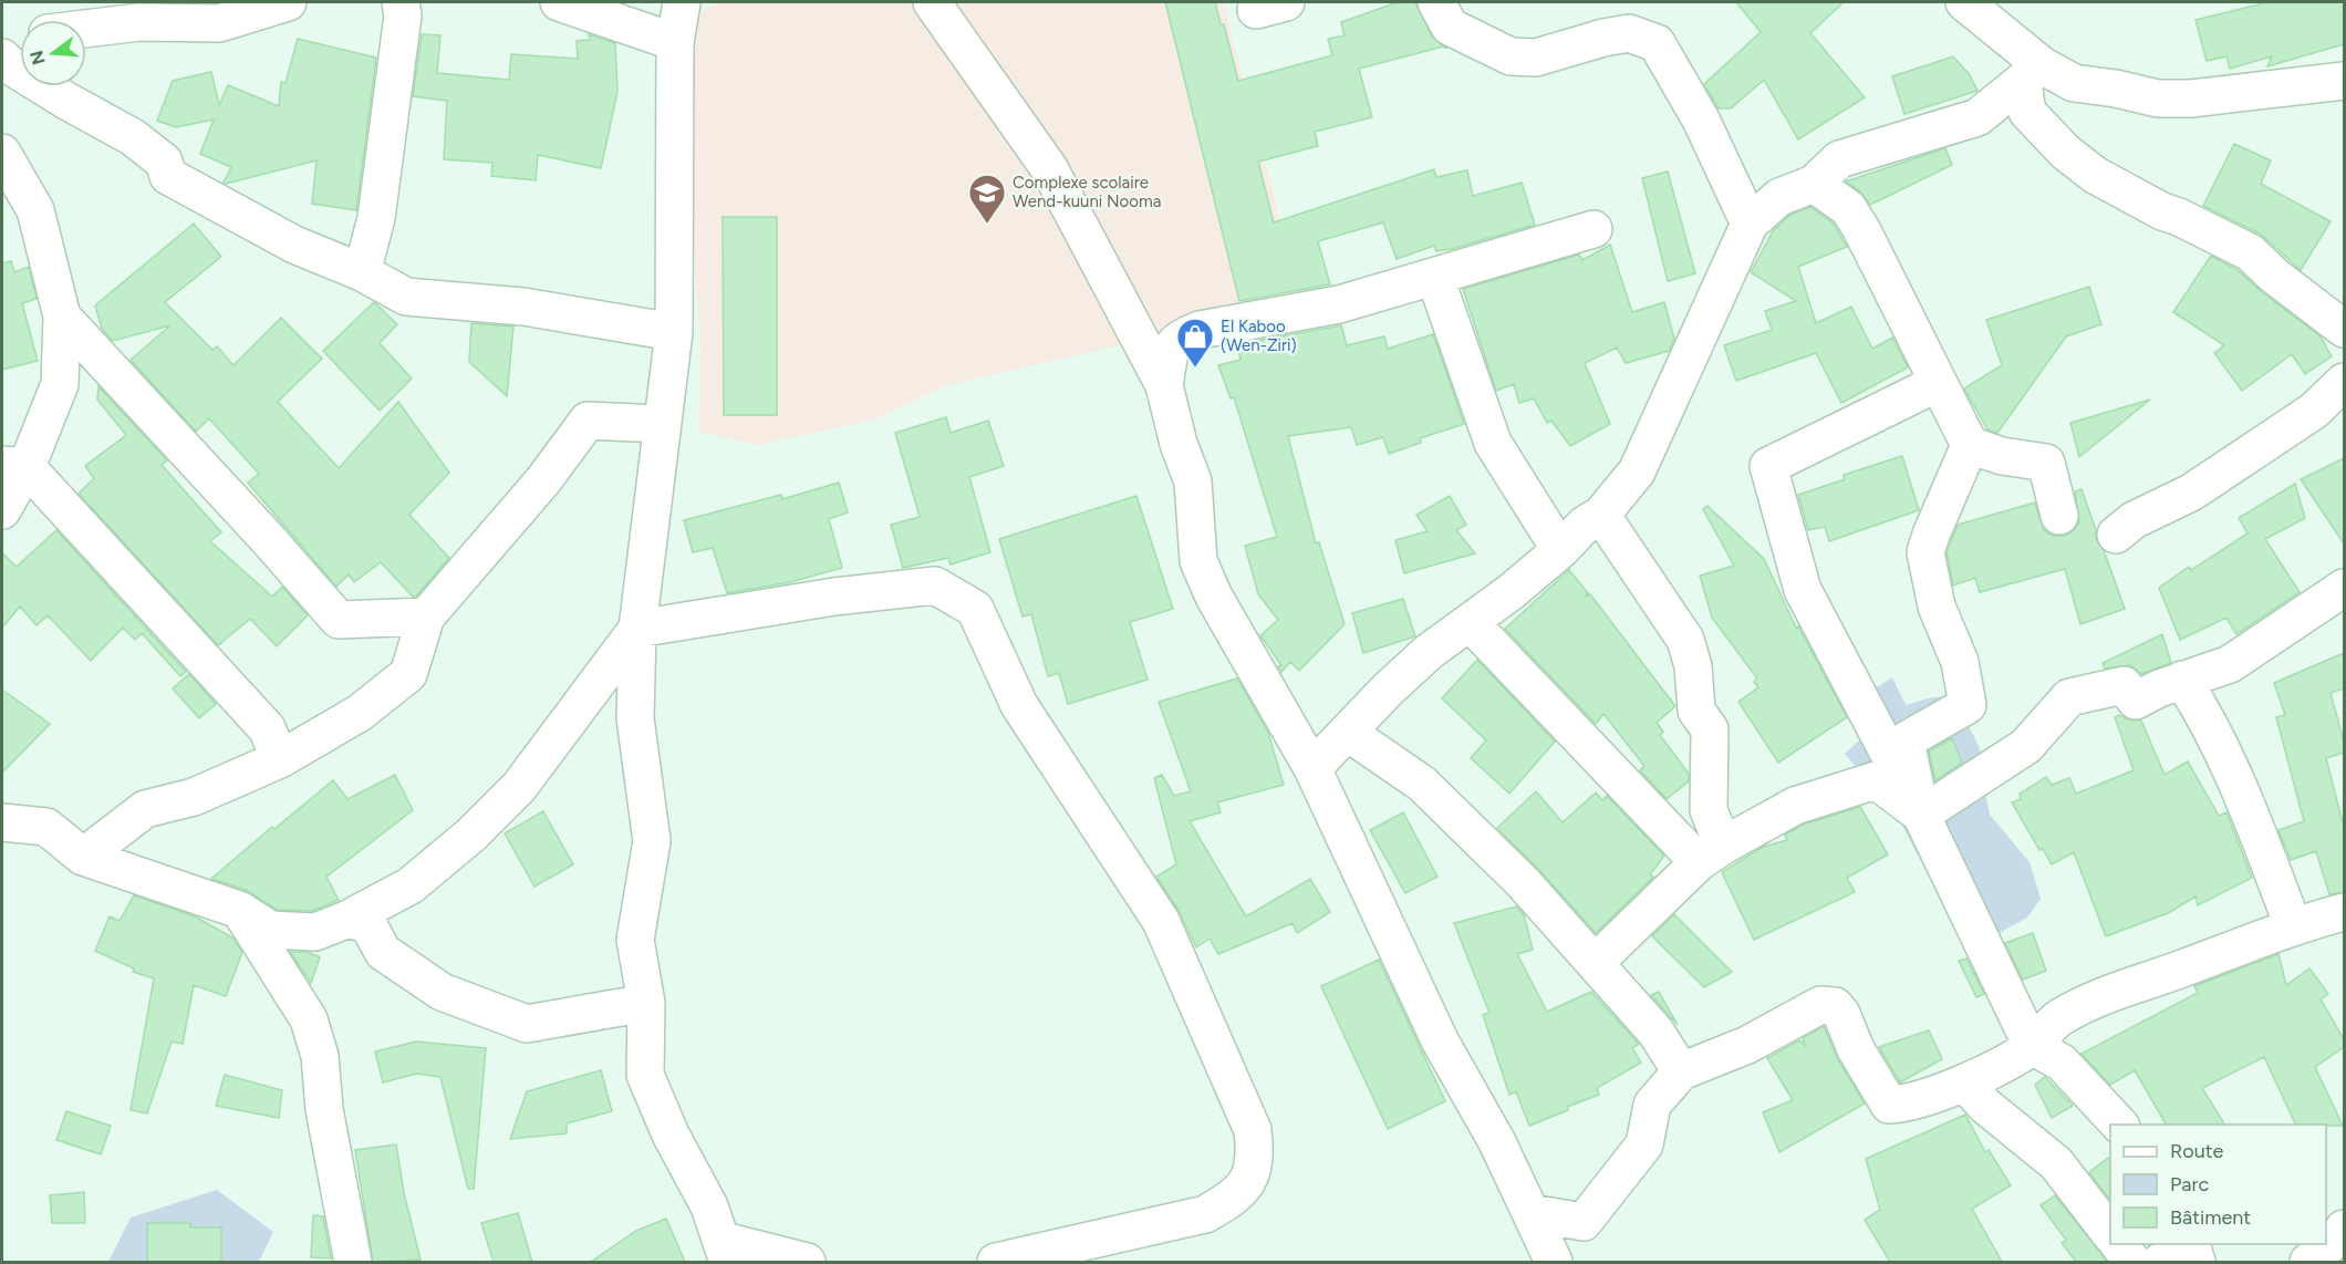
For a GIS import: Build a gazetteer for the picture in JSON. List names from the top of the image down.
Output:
{
  "places": {
    "school or university": ["Complexe scolaire Wend-kuuni Nooma"],
    "shop": ["El Kaboo (Wen-Ziri)"]
  },
  "legend": ["Route", "Parc", "Bâtiment"],
  "north": "left"
}
